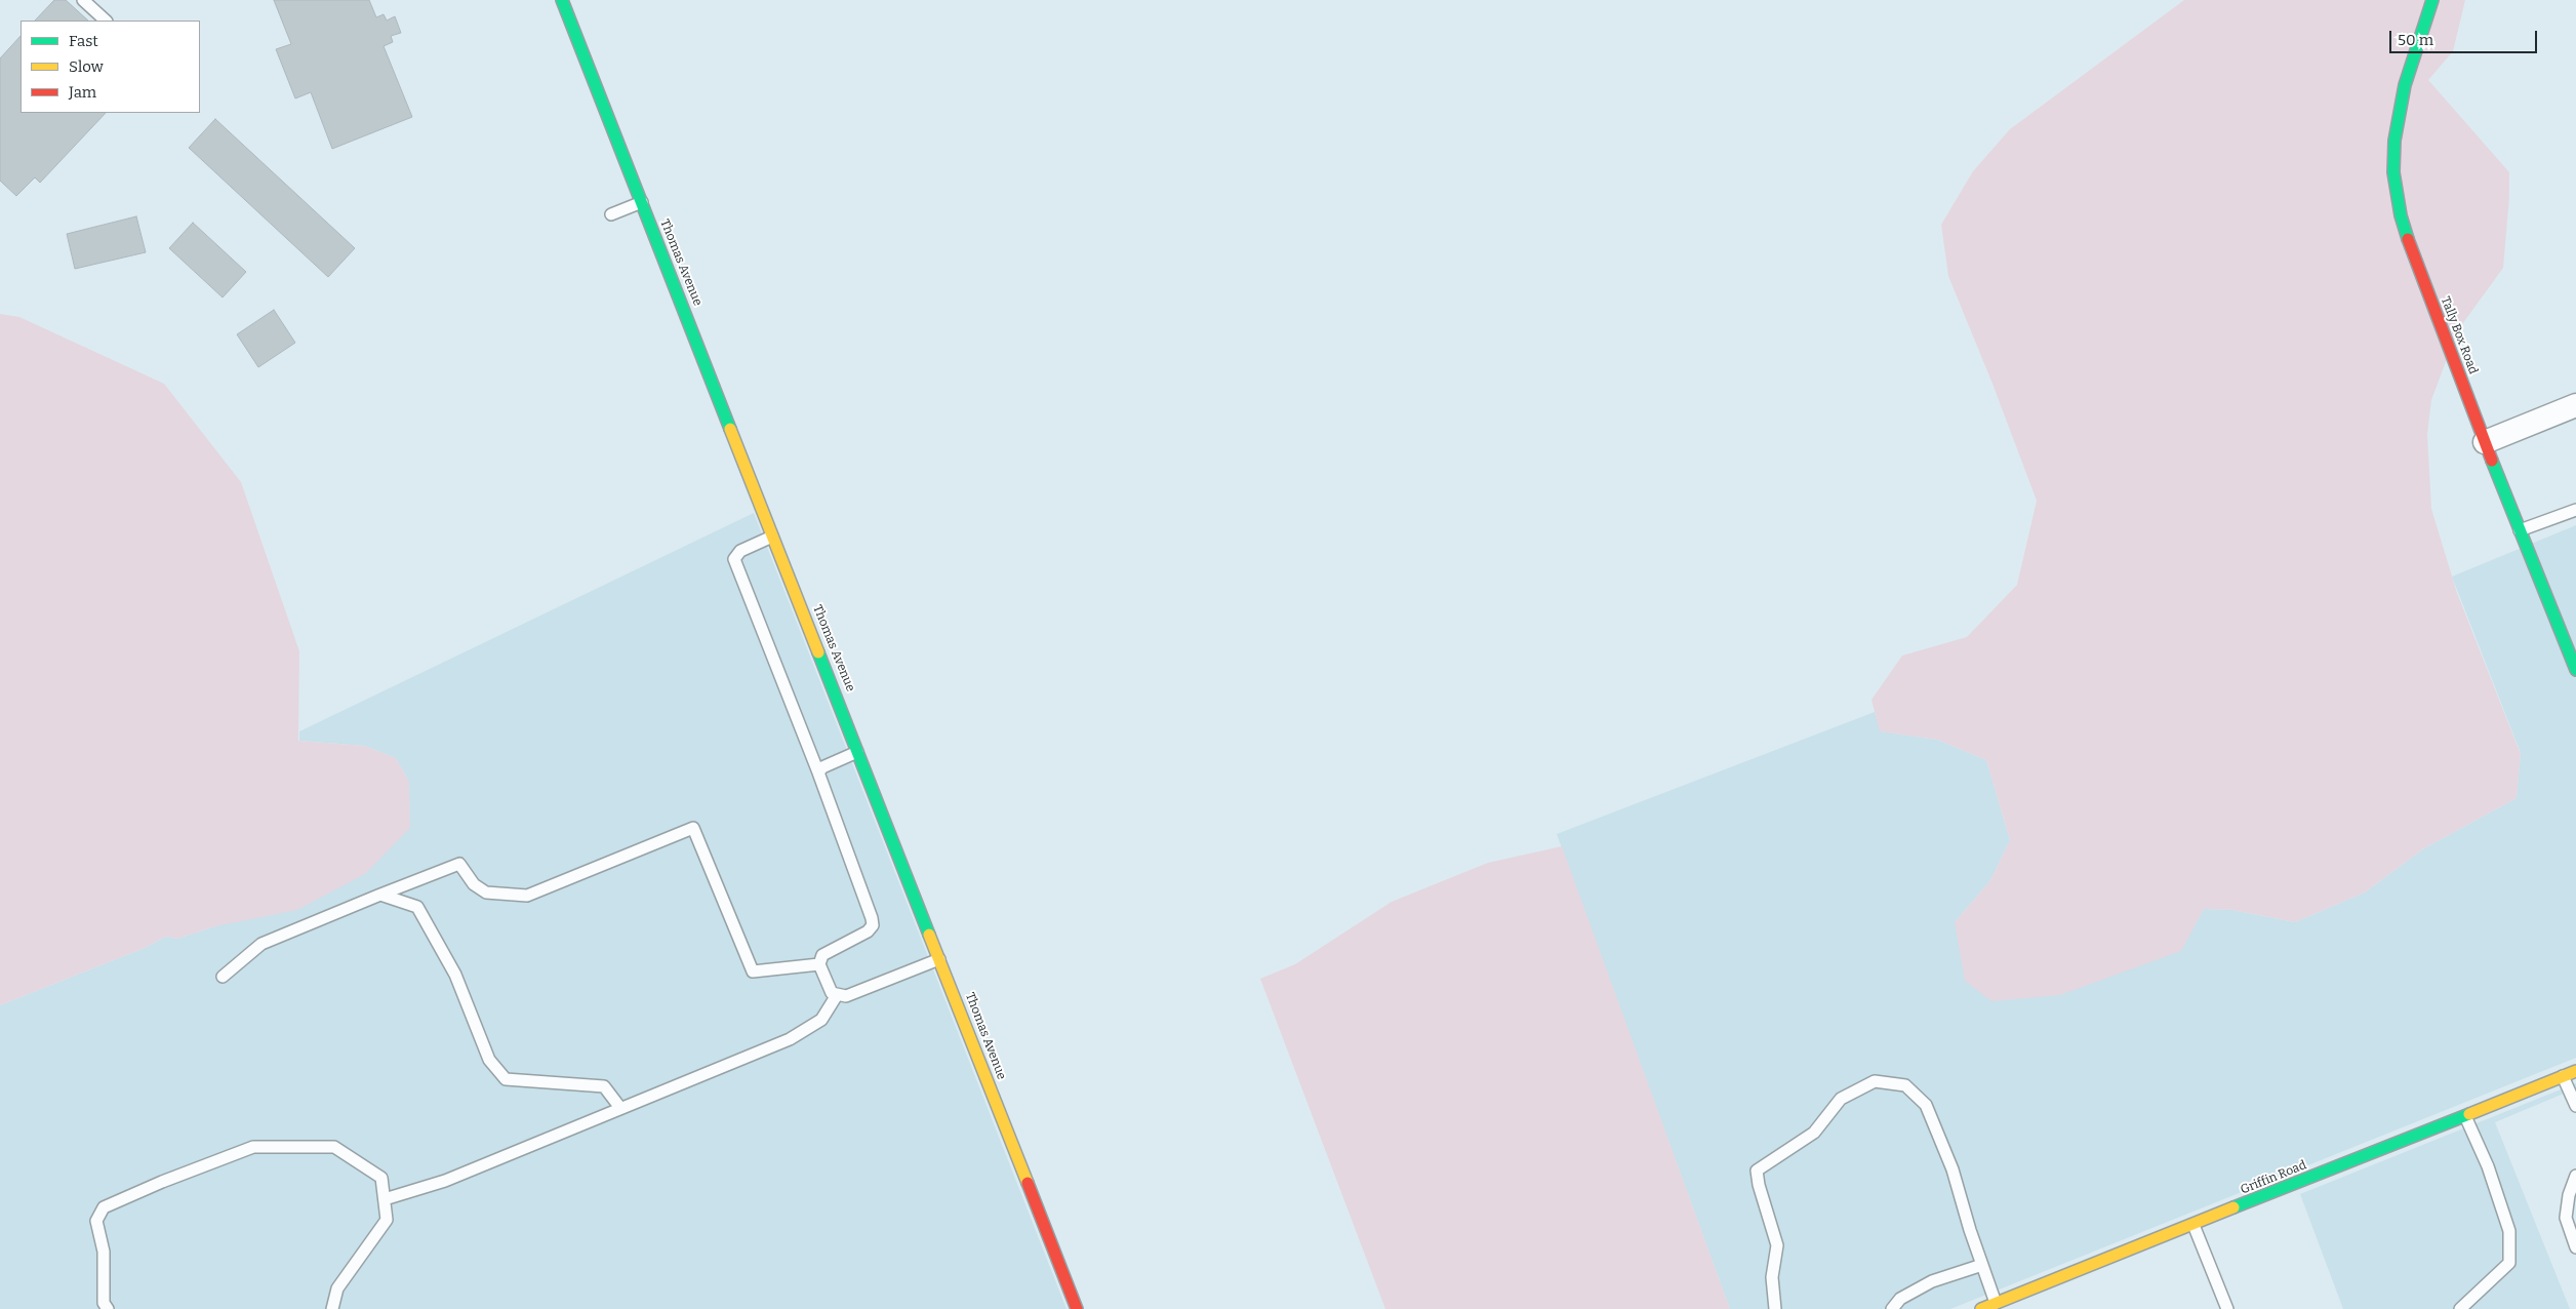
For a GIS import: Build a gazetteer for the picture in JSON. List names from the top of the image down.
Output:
{
  "streets": {
    "street": ["Thomas Avenue", "Tally Box Road", "Griffin Road"]
  },
  "legend": ["Fast", "Slow", "Jam"],
  "scale_bar": "50 m"
}
